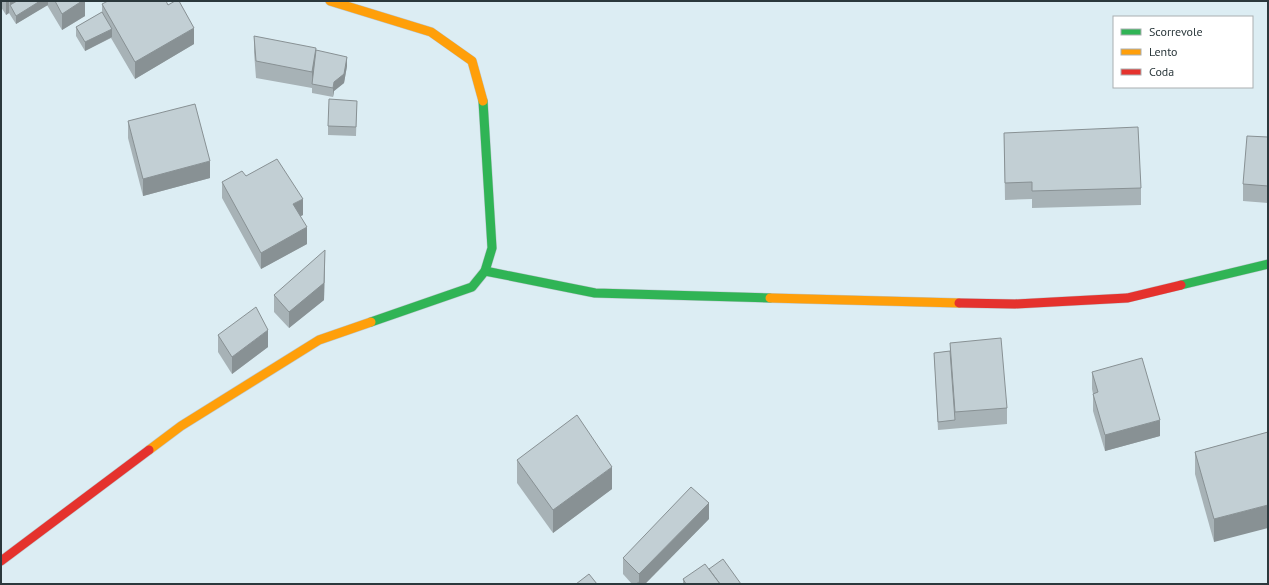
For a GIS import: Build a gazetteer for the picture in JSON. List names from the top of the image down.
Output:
{
  "legend": ["Scorrevole", "Lento", "Coda"]
}
